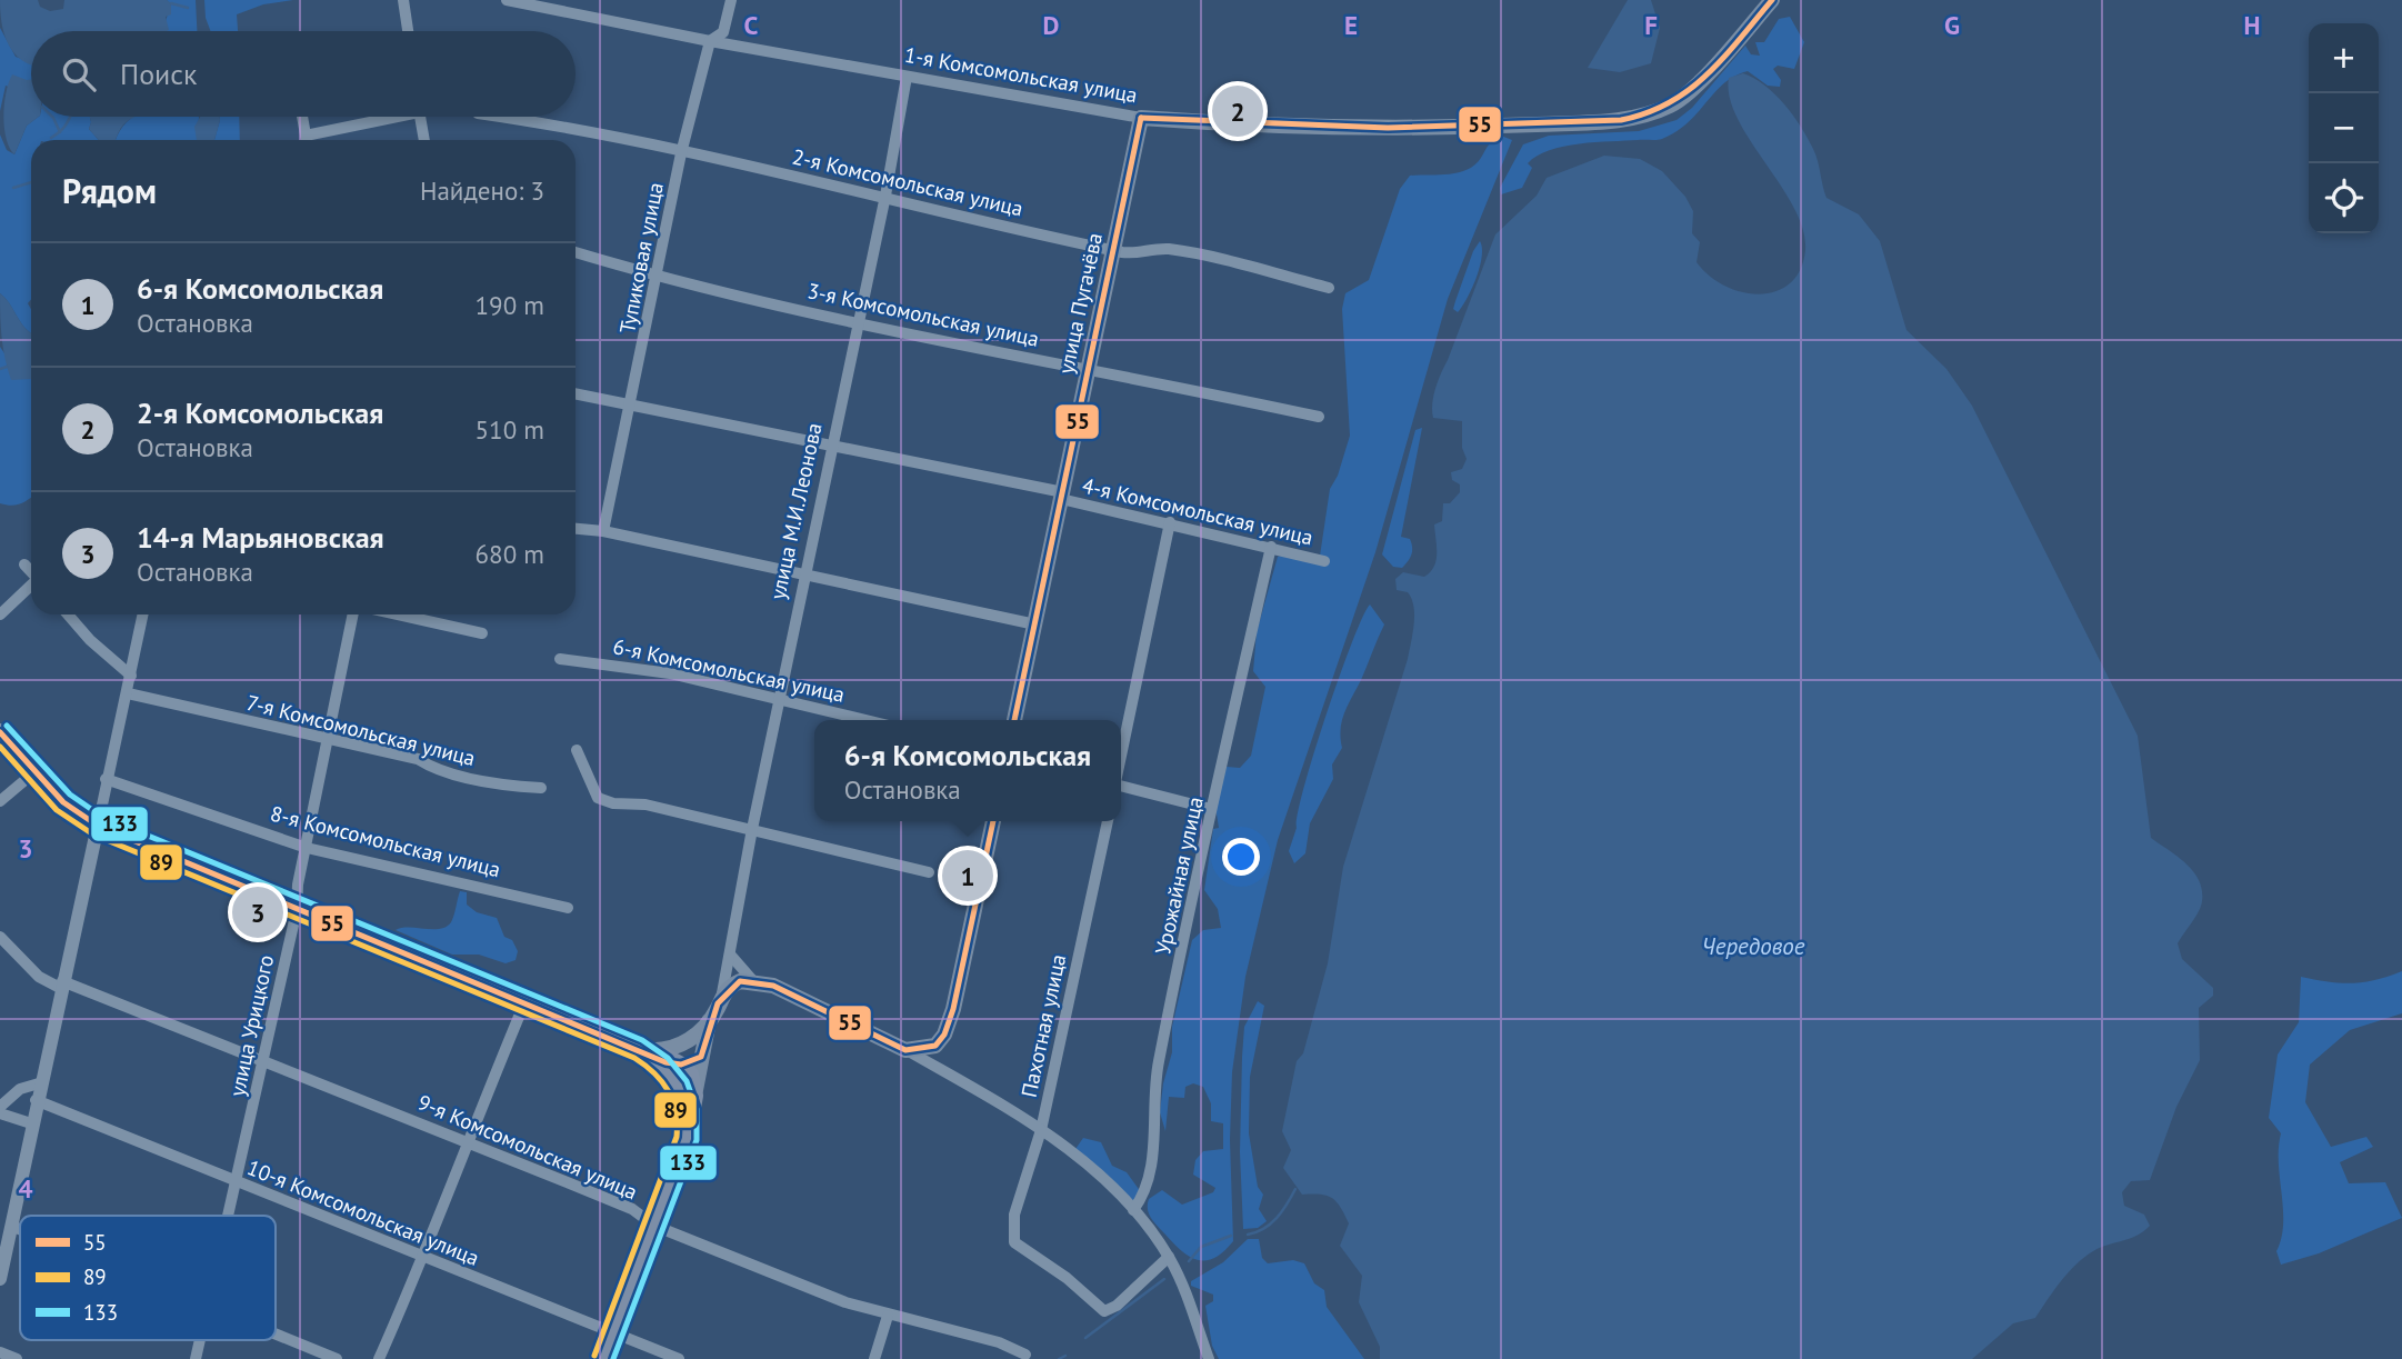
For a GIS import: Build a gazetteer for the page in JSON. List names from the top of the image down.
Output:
{
  "streets": {
    "main road": ["1-я Комсомольская улица", "улица Пугачёва"],
    "street": [
      "2-я Комсомольская улица",
      "Тупиковая улица",
      "3-я Комсомольская улица",
      "улица М.И.Леонова",
      "4-я Комсомольская улица",
      "6-я Комсомольская улица",
      "7-я Комсомольская улица",
      "8-я Комсомольская улица",
      "Урожайная улица",
      "улица Урицкого",
      "Пахотная улица",
      "9-я Комсомольская улица",
      "10-я Комсомольская улица"
    ]
  },
  "crossings": [
    ["1-я Комсомольская улица", "Тупиковая улица"],
    ["1-я Комсомольская улица", "улица Пугачёва"],
    ["1-я Комсомольская улица", "улица М.И.Леонова"],
    ["2-я Комсомольская улица", "Тупиковая улица"],
    ["2-я Комсомольская улица", "улица Пугачёва"],
    ["2-я Комсомольская улица", "улица М.И.Леонова"],
    ["Тупиковая улица", "3-я Комсомольская улица"],
    ["Тупиковая улица", "4-я Комсомольская улица"],
    ["улица Пугачёва", "3-я Комсомольская улица"],
    ["улица Пугачёва", "4-я Комсомольская улица"],
    ["3-я Комсомольская улица", "улица М.И.Леонова"],
    ["улица М.И.Леонова", "4-я Комсомольская улица"],
    ["улица М.И.Леонова", "6-я Комсомольская улица"],
    ["4-я Комсомольская улица", "Урожайная улица"],
    ["7-я Комсомольская улица", "улица Урицкого"],
    ["8-я Комсомольская улица", "улица Урицкого"],
    ["улица Урицкого", "9-я Комсомольская улица"],
    ["улица Урицкого", "10-я Комсомольская улица"]
  ],
  "water": ["Чередовое"],
  "lines": ["transit line 55", "transit line 133", "transit line 89"],
  "legend": ["55", "89", "133"],
  "page": {
    "map_buttons": ["+", "−"],
    "search": "Поиск",
    "pins": ["2", "1", "3"],
    "heading": ["Рядом", "Найдено: 3"],
    "list": [
      {
        "mark": "1",
        "name": "6-я Комсомольская",
        "note": "Остановка",
        "value": "190 m"
      },
      {
        "mark": "2",
        "name": "2-я Комсомольская",
        "note": "Остановка",
        "value": "510 m"
      },
      {
        "mark": "3",
        "name": "14-я Марьяновская",
        "note": "Остановка",
        "value": "680 m"
      }
    ],
    "popup": ["6-я Комсомольская", "Остановка"]
  },
  "grid": {
    "columns": [
      "C",
      "D",
      "E",
      "F",
      "G",
      "H"
    ],
    "rows": ["3", "4"]
  }
}
